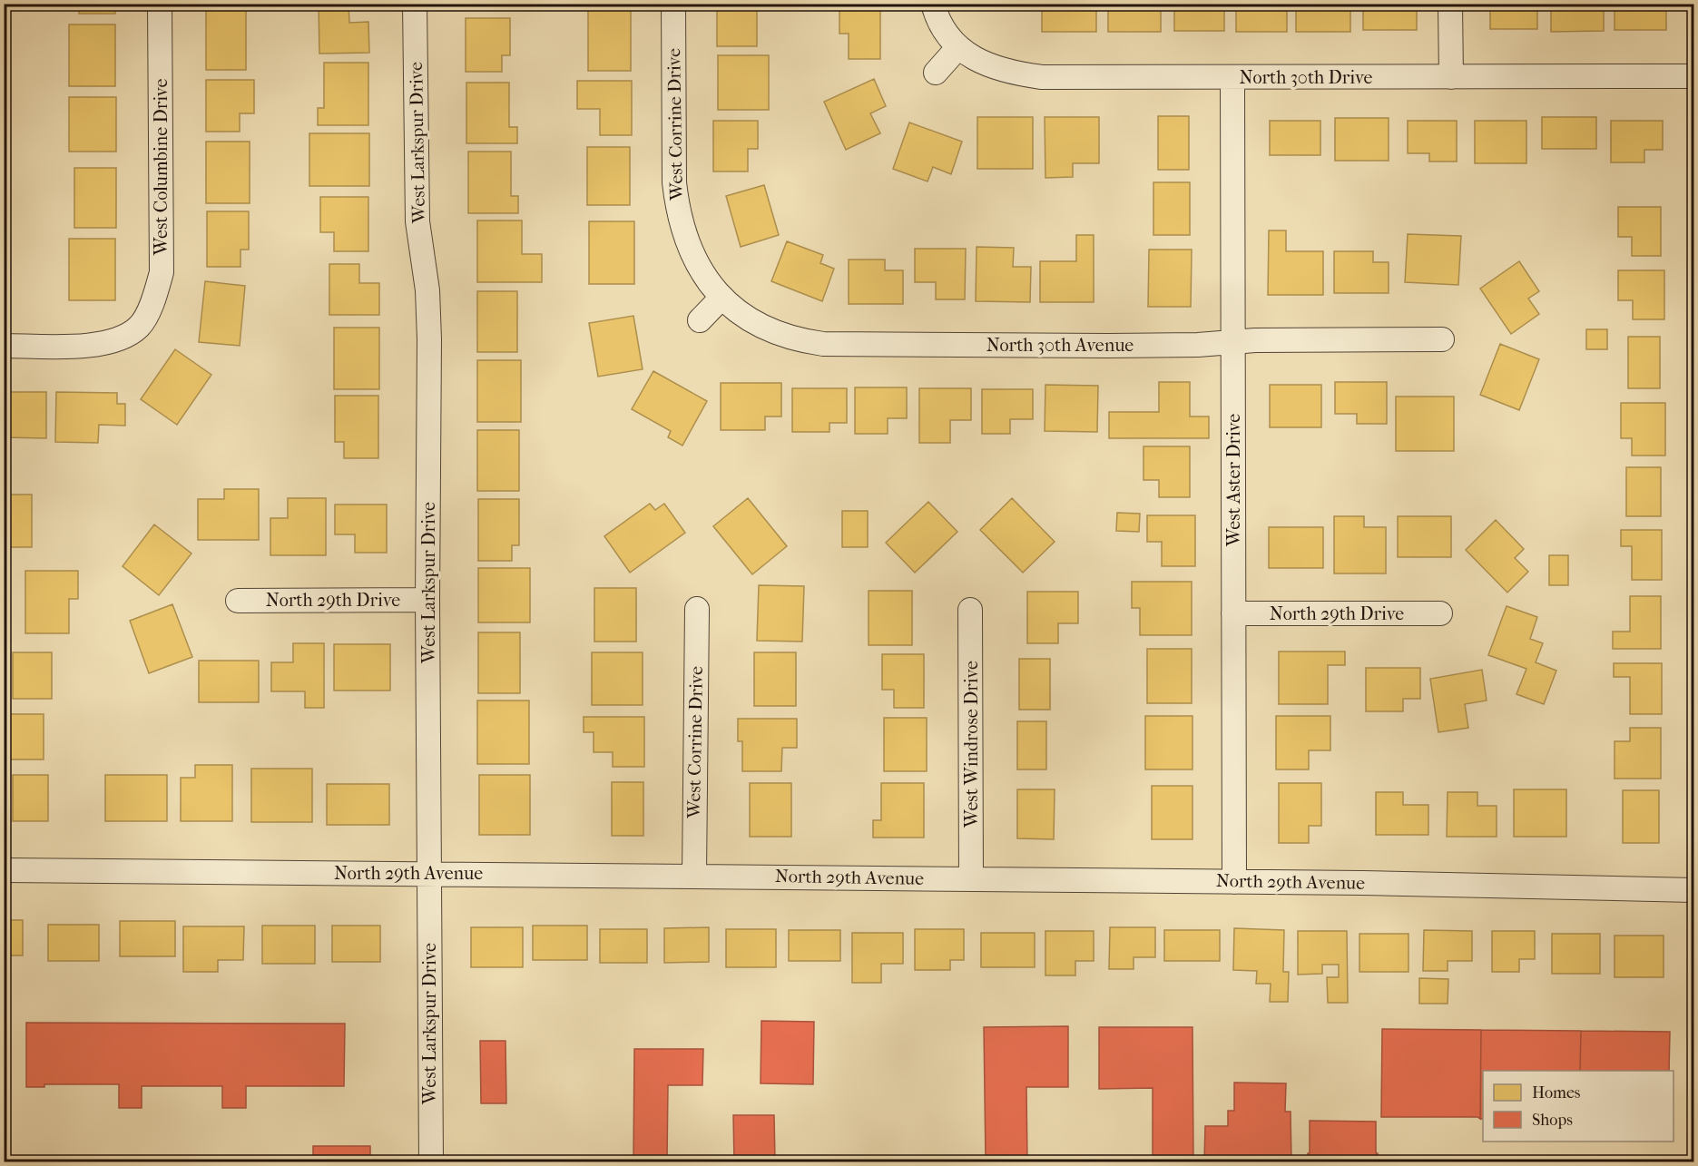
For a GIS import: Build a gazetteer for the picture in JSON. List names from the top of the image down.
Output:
{
  "streets": {
    "street": [
      "North 30th Drive",
      "West Corrine Drive",
      "West Larkspur Drive",
      "West Columbine Drive",
      "North 30th Avenue",
      "West Aster Drive",
      "North 29th Drive",
      "West Windrose Drive",
      "North 29th Avenue"
    ]
  },
  "crossings": [
    ["North 30th Drive", "West Aster Drive"],
    ["West Corrine Drive", "North 30th Avenue"],
    ["West Corrine Drive", "North 29th Avenue"],
    ["West Larkspur Drive", "North 29th Drive"],
    ["West Larkspur Drive", "North 29th Avenue"],
    ["North 30th Avenue", "West Aster Drive"],
    ["West Aster Drive", "North 29th Drive"],
    ["West Aster Drive", "North 29th Avenue"],
    ["West Windrose Drive", "North 29th Avenue"]
  ],
  "legend": ["Homes", "Shops"]
}
